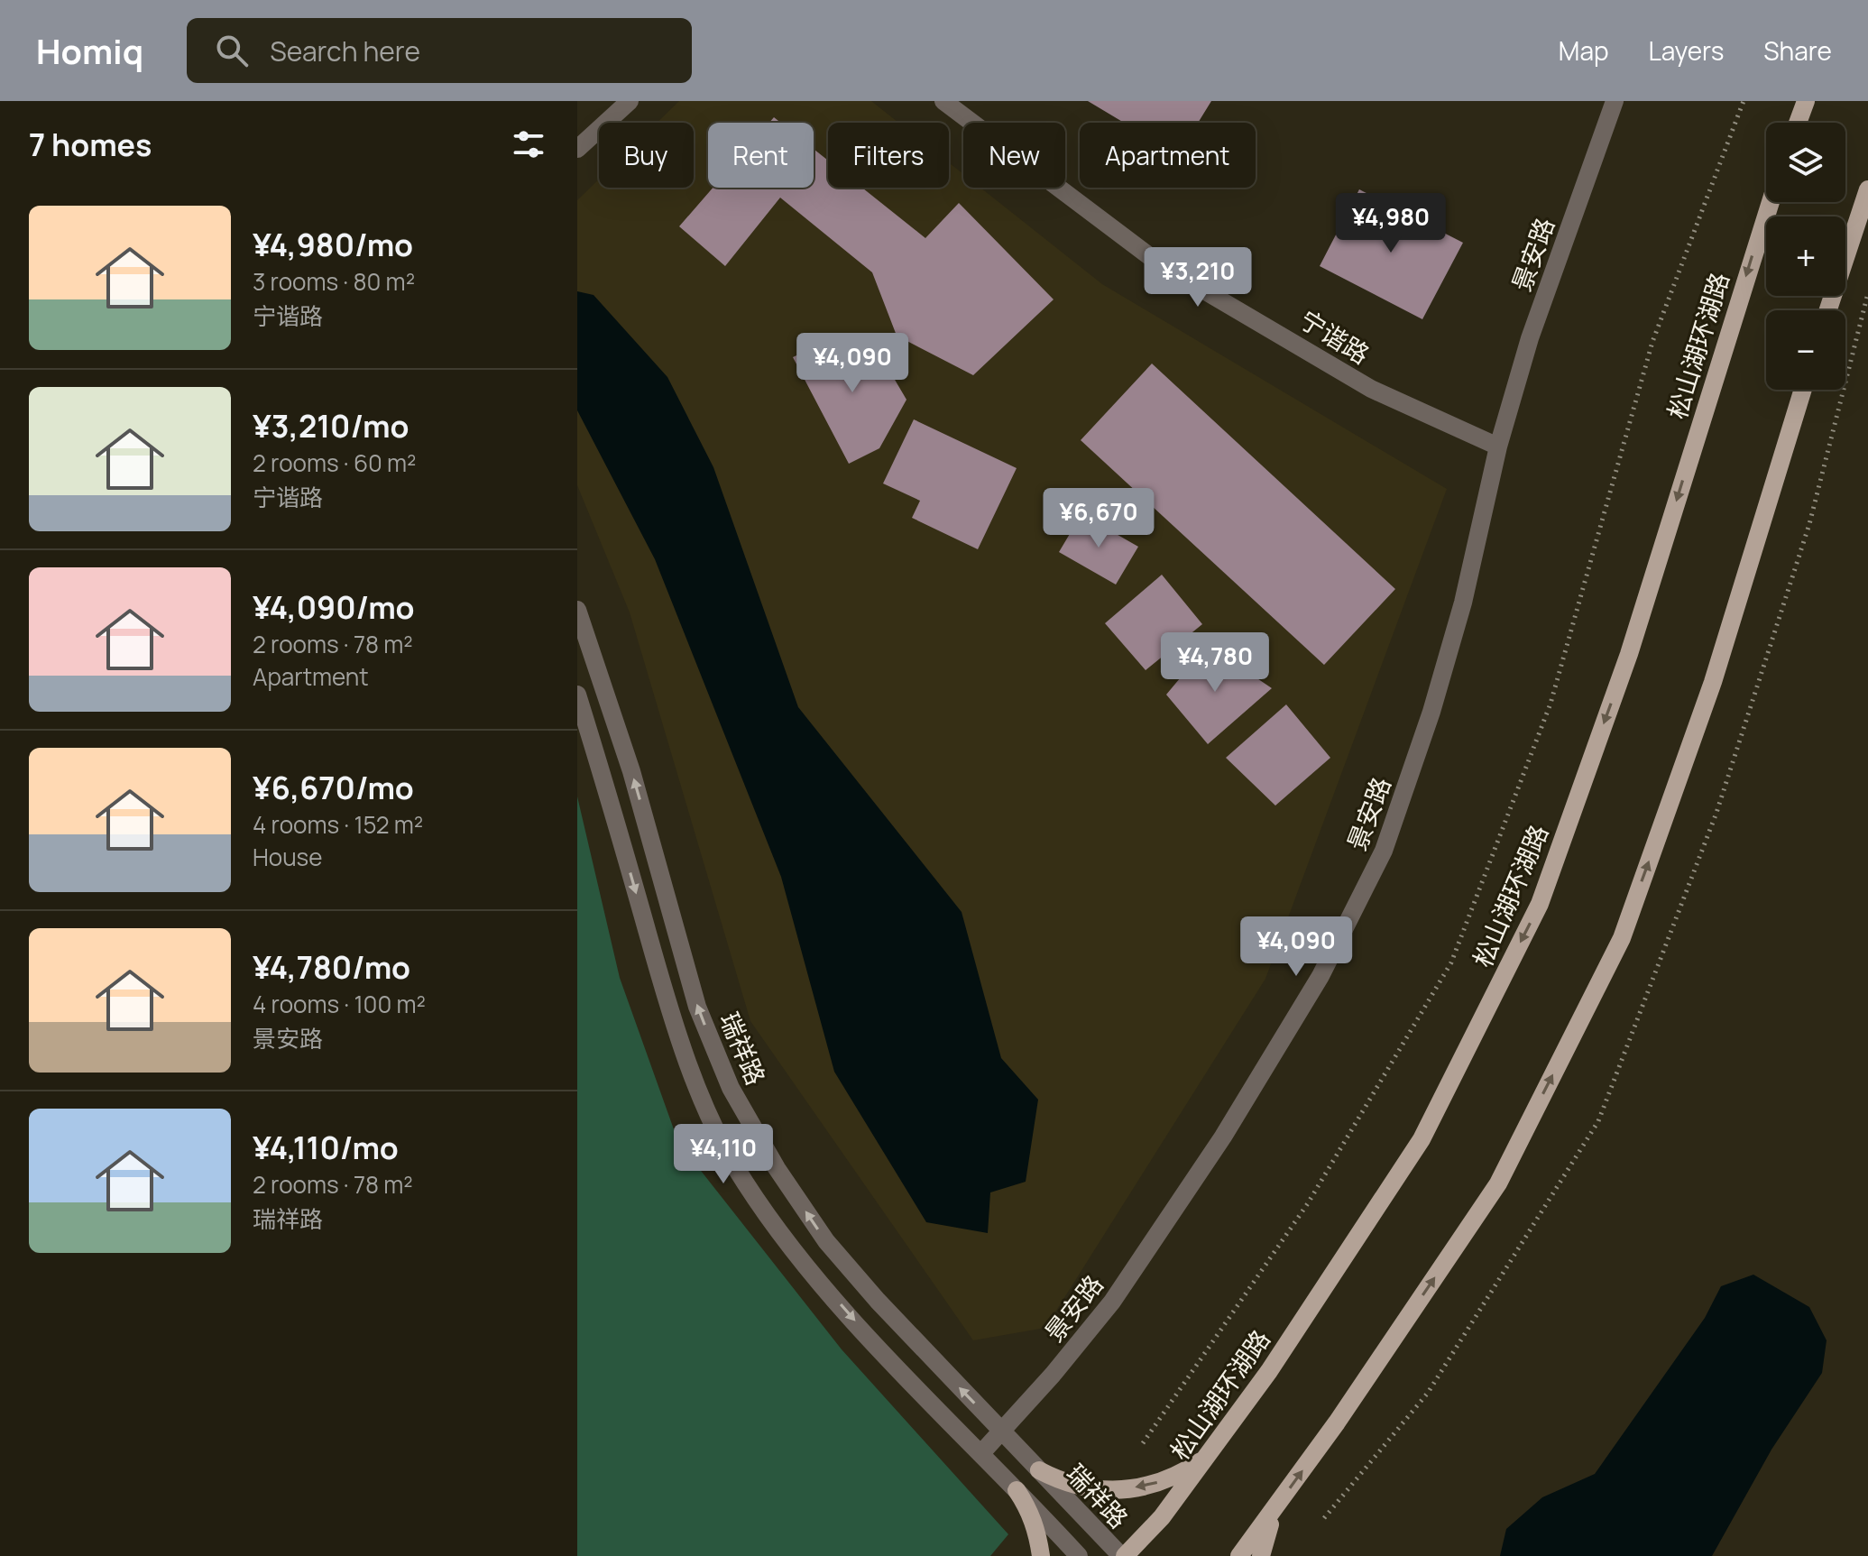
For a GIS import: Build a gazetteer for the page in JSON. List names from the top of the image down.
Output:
{
  "streets": {
    "main road": ["松山湖环湖路"],
    "street": ["景安路", "宁谐路", "瑞祥路"]
  },
  "crossings": [
    ["景安路", "宁谐路"],
    ["景安路", "瑞祥路"],
    ["松山湖环湖路", "瑞祥路"]
  ],
  "page": {
    "header": "Homiq",
    "search": "Search here",
    "nav": ["Map", "Layers", "Share"],
    "heading": "7 homes",
    "map_buttons": ["+", "−"],
    "chip": [
      "Buy",
      "Rent",
      "Filters",
      "New",
      "Apartment"
    ],
    "list": [
      {
        "name": "¥4,980/mo",
        "note": "3 rooms · 80 m² · 宁谐路"
      },
      {
        "name": "¥3,210/mo",
        "note": "2 rooms · 60 m² · 宁谐路"
      },
      {
        "name": "¥4,090/mo",
        "note": "2 rooms · 78 m² · Apartment"
      },
      {
        "name": "¥6,670/mo",
        "note": "4 rooms · 152 m² · House"
      },
      {
        "name": "¥4,780/mo",
        "note": "4 rooms · 100 m² · 景安路"
      },
      {
        "name": "¥4,110/mo",
        "note": "2 rooms · 78 m² · 瑞祥路"
      }
    ],
    "price": [
      "¥4,980",
      "¥3,210",
      "¥4,090",
      "¥6,670",
      "¥4,780",
      "¥4,090",
      "¥4,110"
    ]
  }
}
